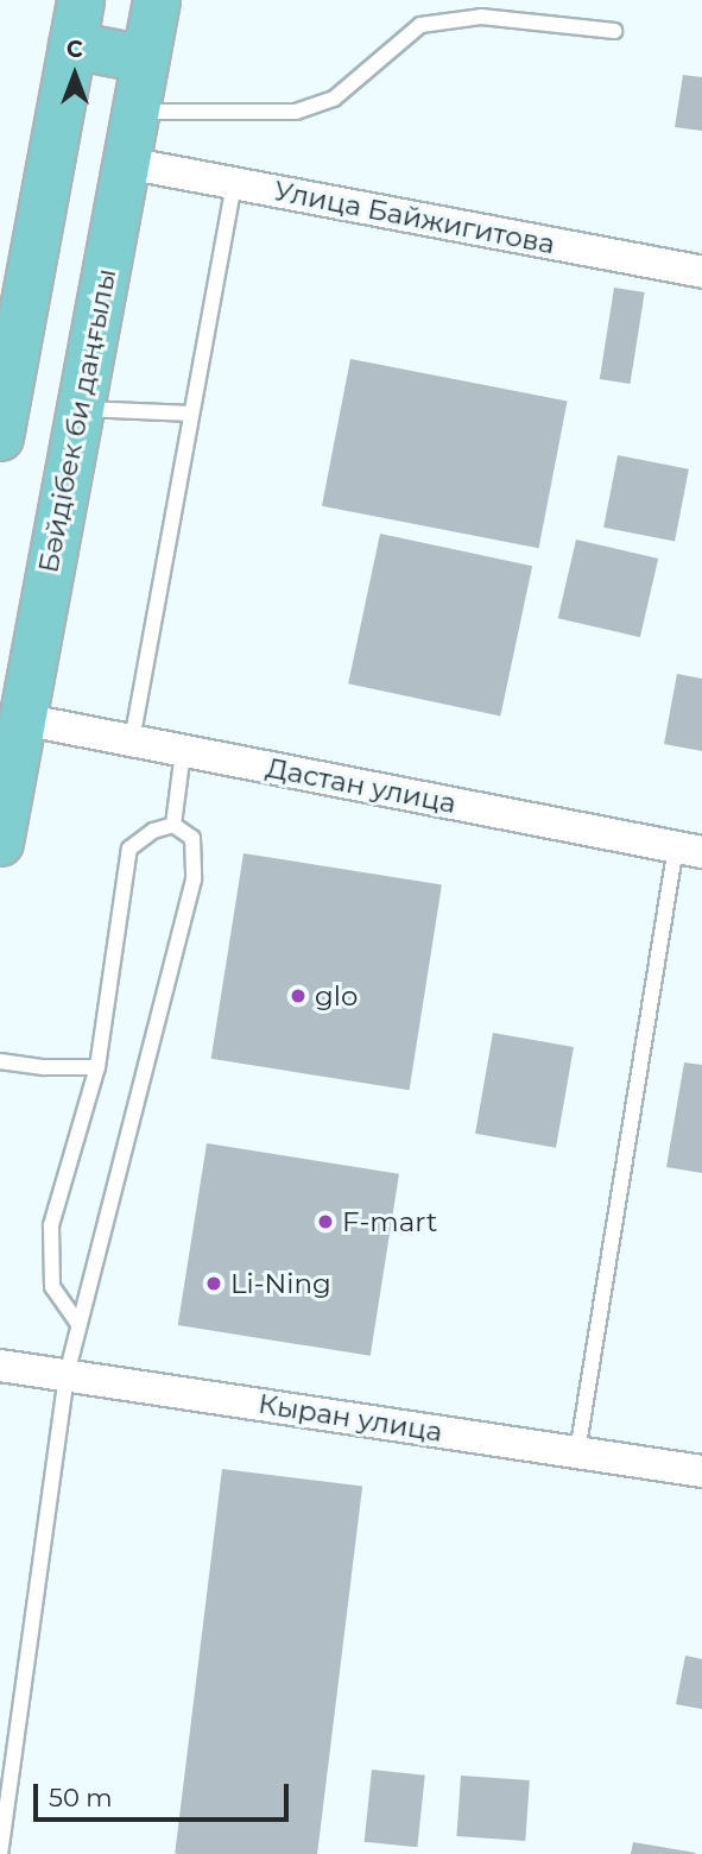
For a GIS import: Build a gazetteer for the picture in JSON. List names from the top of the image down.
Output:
{
  "streets": {
    "main road": ["Бәйдібек би даңғылы"],
    "street": ["Улица Байжигитова", "Дастан улица", "Кыран улица"]
  },
  "crossings": [
    ["Улица Байжигитова", "Бәйдібек би даңғылы"],
    ["Бәйдібек би даңғылы", "Дастан улица"]
  ],
  "places": ["glo", "F-mart", "Li-Ning"],
  "scale_bar": "50 m",
  "north": "top"
}
